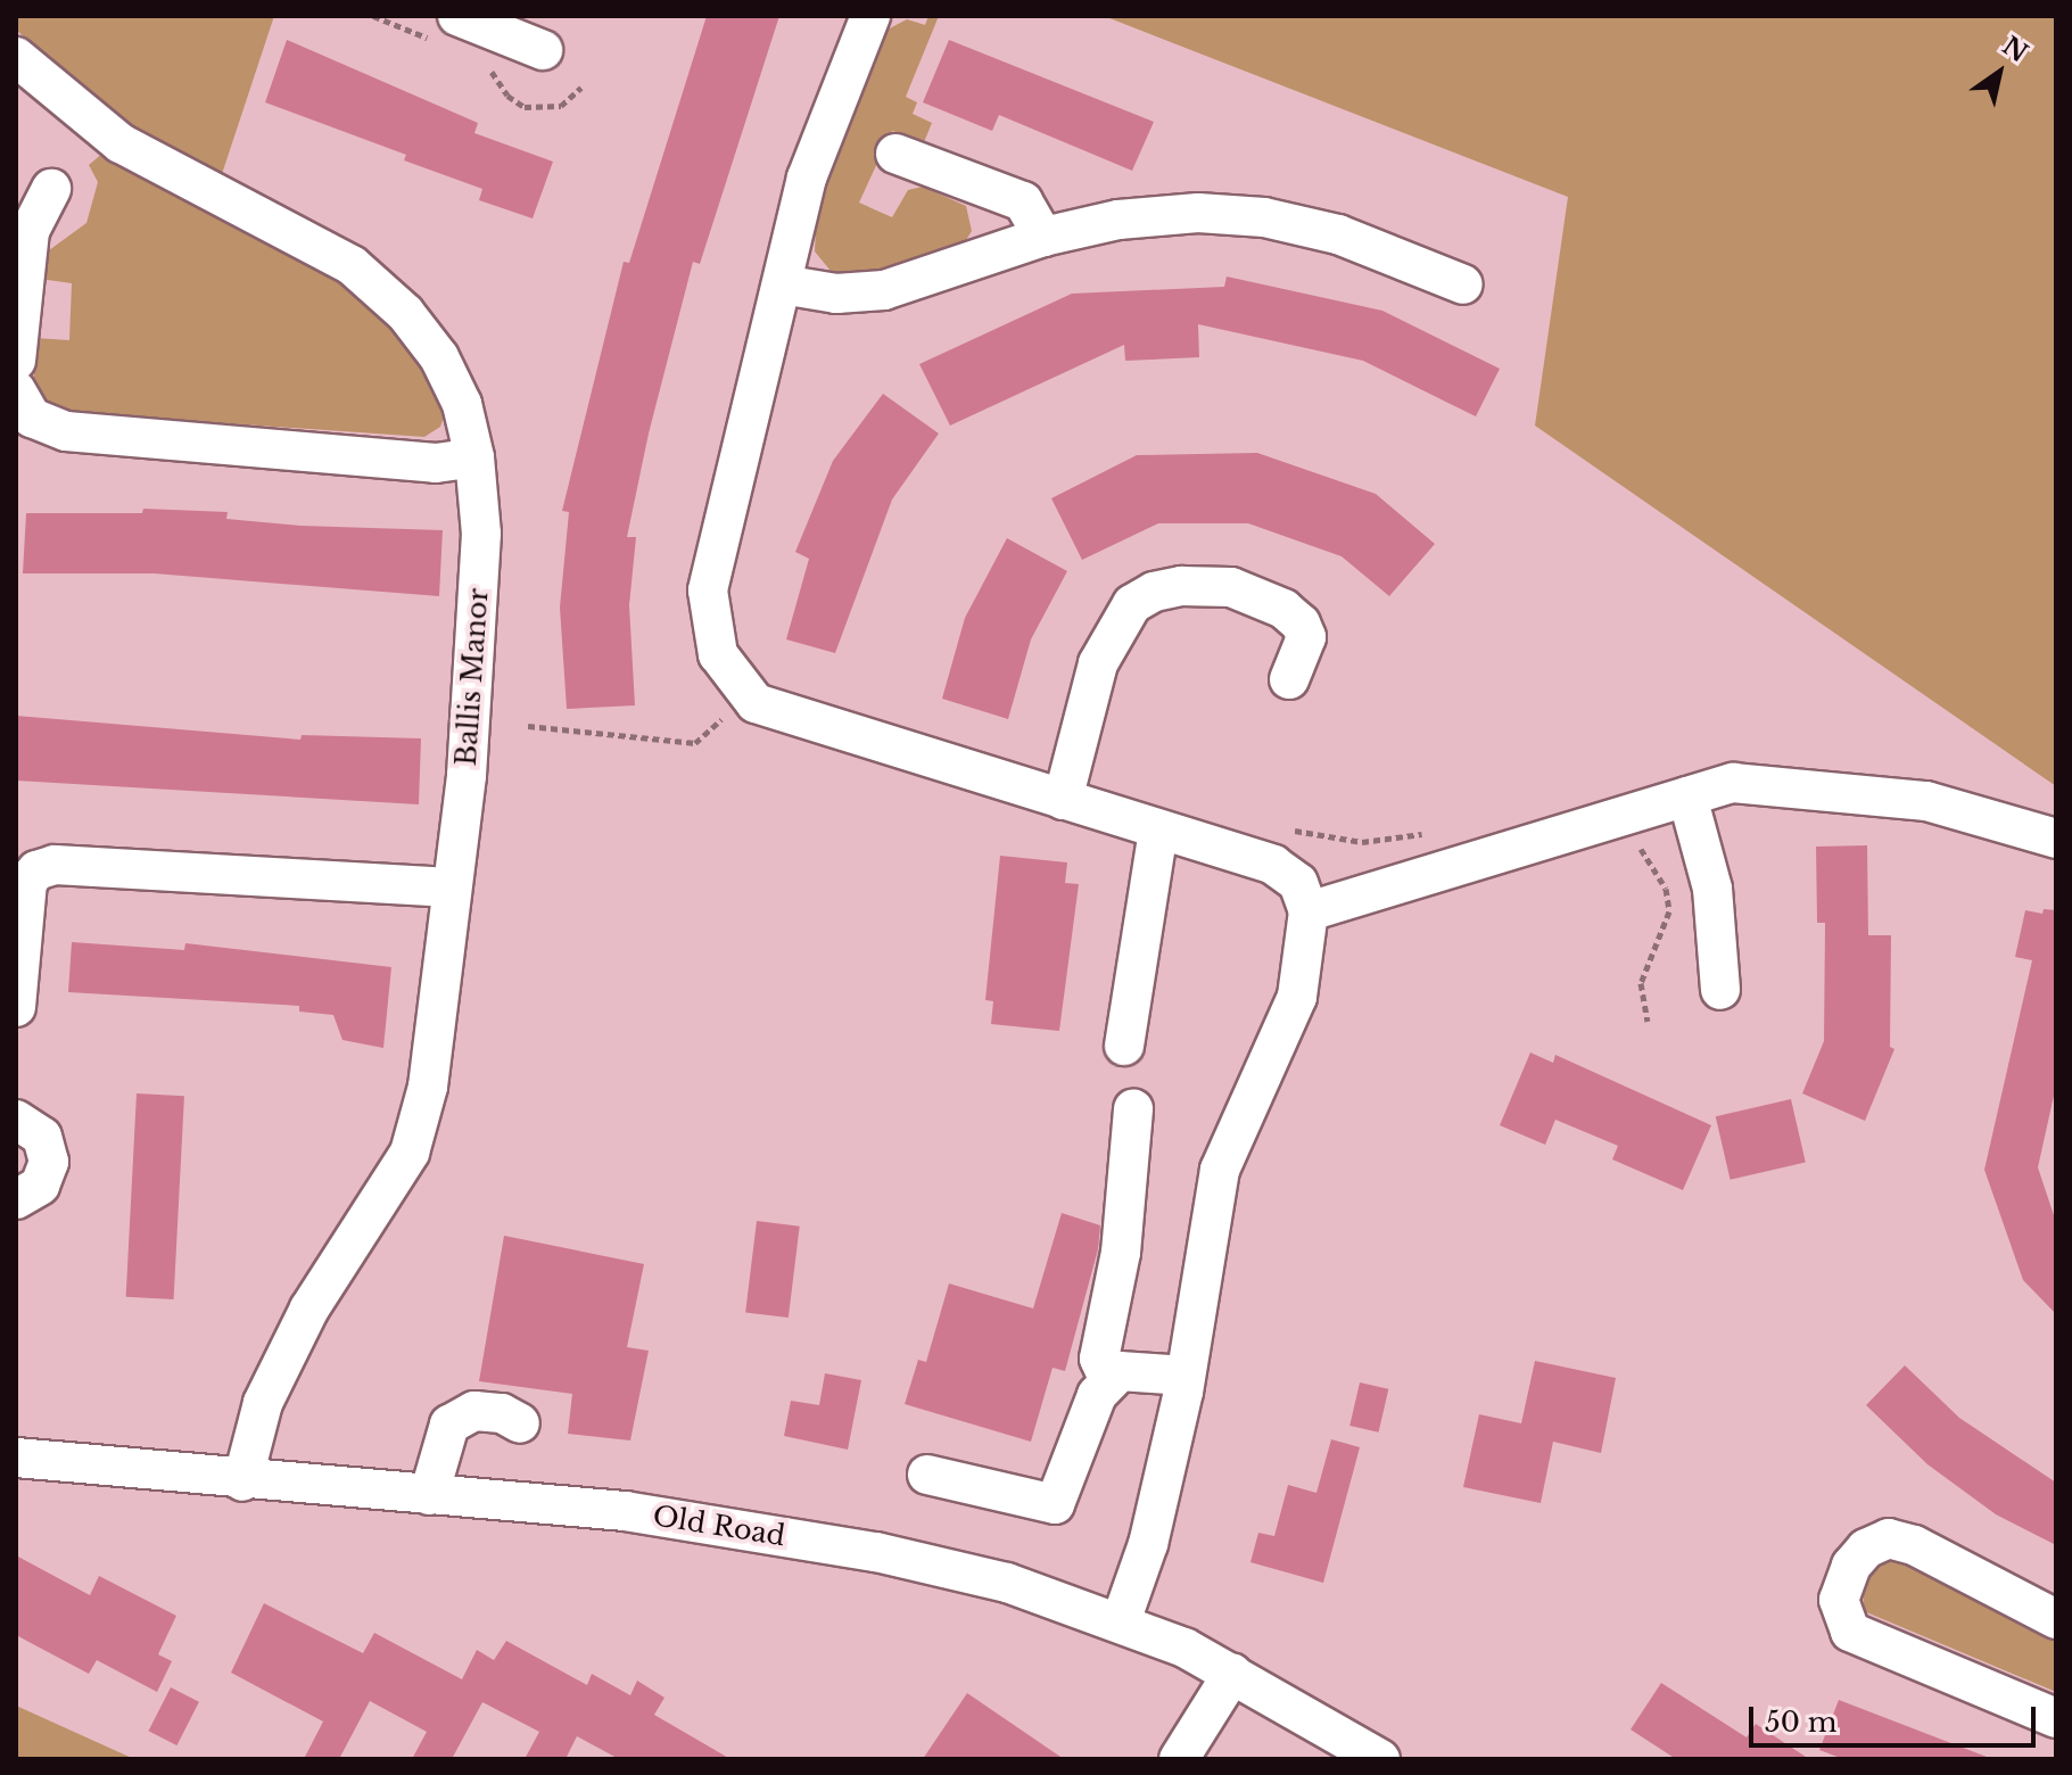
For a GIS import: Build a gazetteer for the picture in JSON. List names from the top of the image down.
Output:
{
  "streets": {
    "street": ["Ballis Manor", "Old Road"]
  },
  "crossings": [
    ["Ballis Manor", "Old Road"]
  ],
  "scale_bar": "50 m",
  "north": "top right"
}
